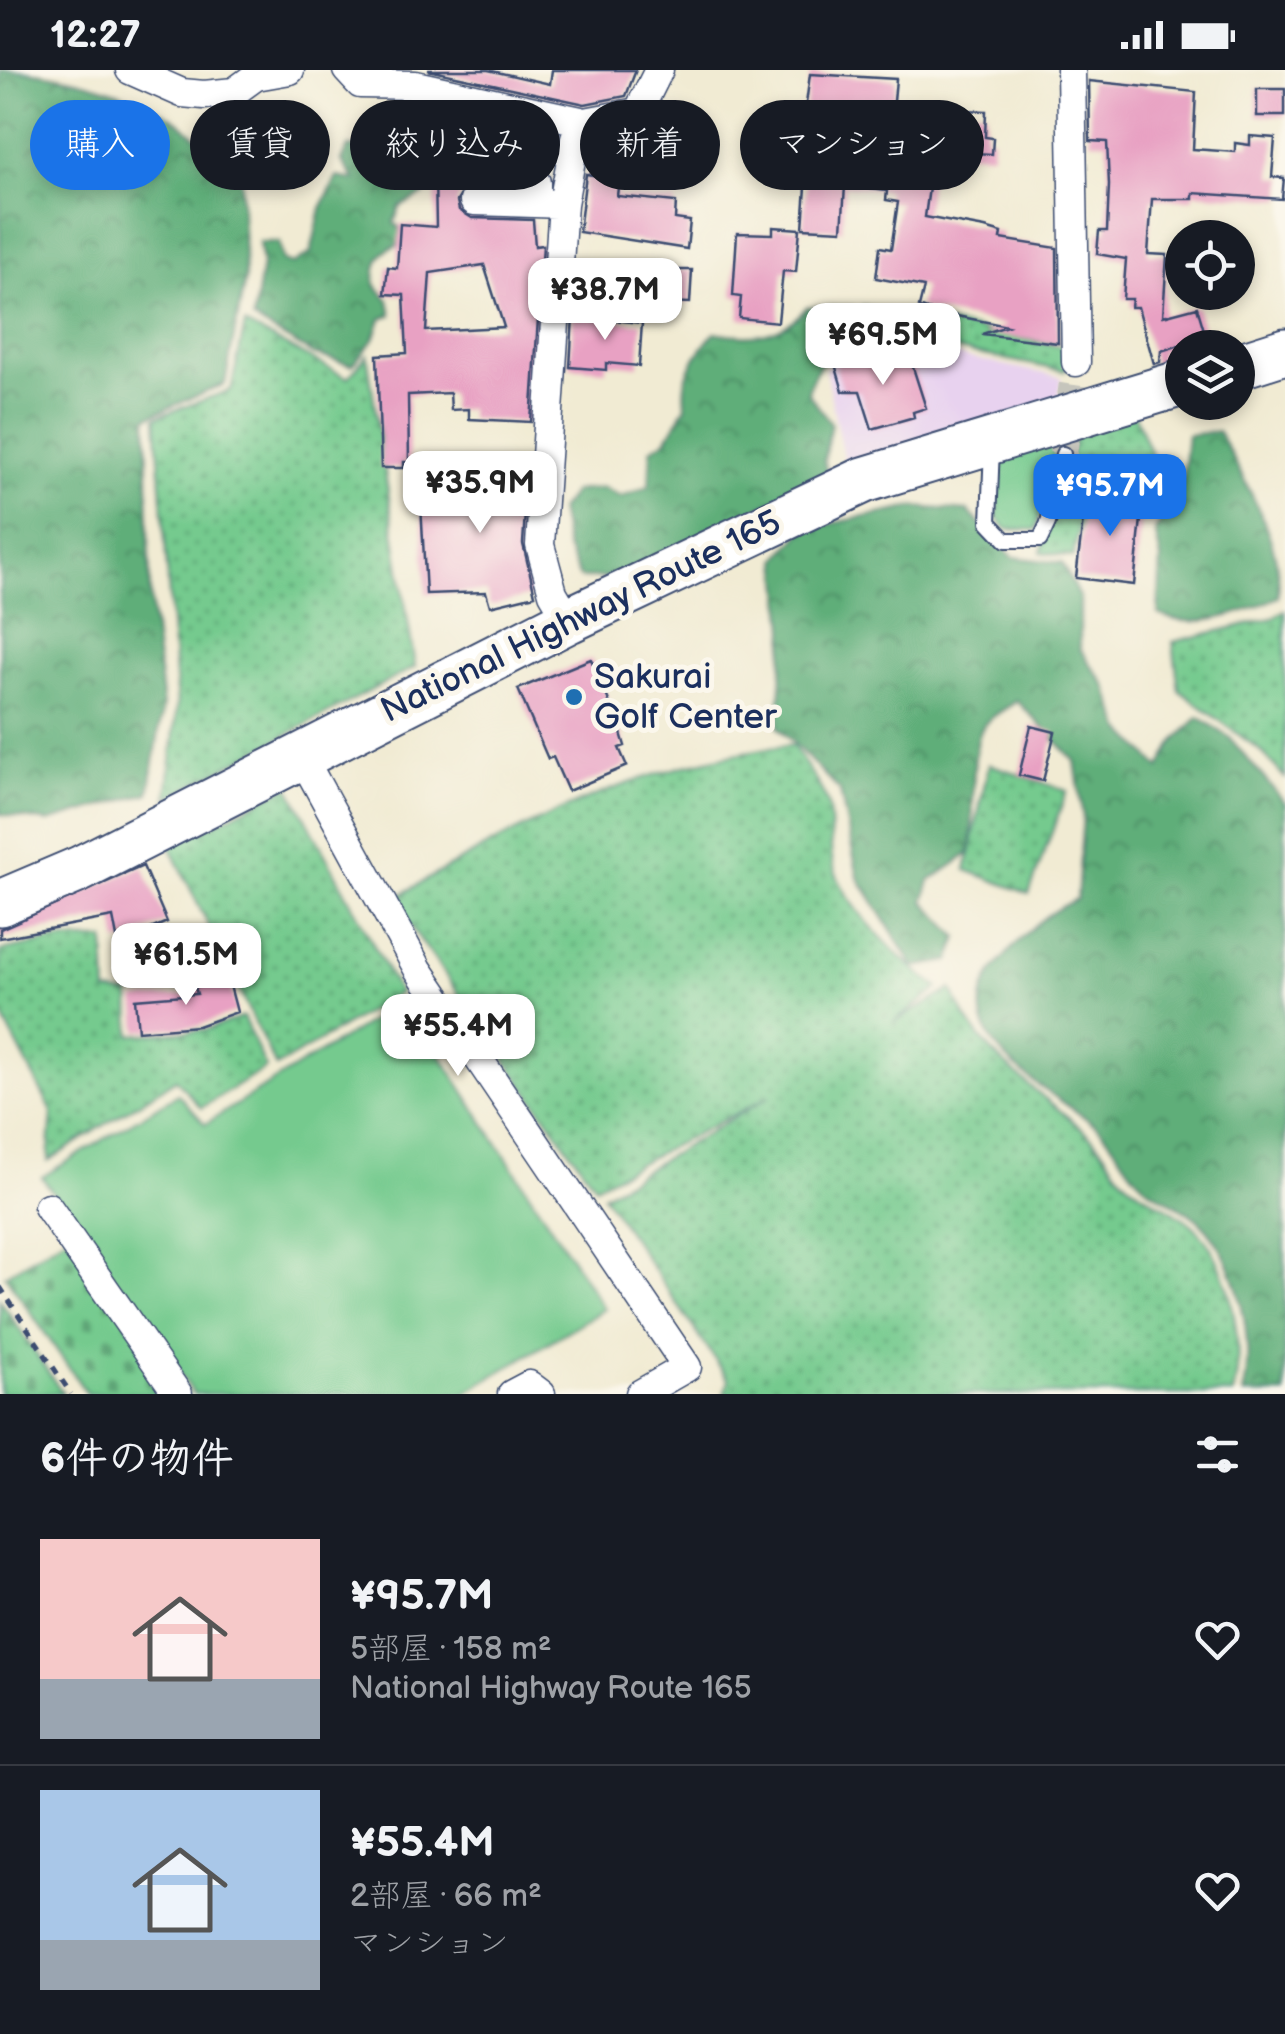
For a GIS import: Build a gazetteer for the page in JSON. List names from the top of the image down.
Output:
{
  "streets": {
    "highway": ["National Highway Route 165"]
  },
  "places": ["Sakurai Golf Center"],
  "page": {
    "status": "12:27",
    "chip": [
      "購入",
      "賃貸",
      "絞り込み",
      "新着",
      "マンション"
    ],
    "price": [
      "¥38.7M",
      "¥69.5M",
      "¥35.9M",
      "¥95.7M",
      "¥61.5M",
      "¥55.4M"
    ],
    "heading": "6件の物件",
    "list": [
      {
        "name": "¥95.7M",
        "note": "5部屋 · 158 m² · National Highway Route 165"
      },
      {
        "name": "¥55.4M",
        "note": "2部屋 · 66 m² · マンション"
      }
    ]
  }
}
